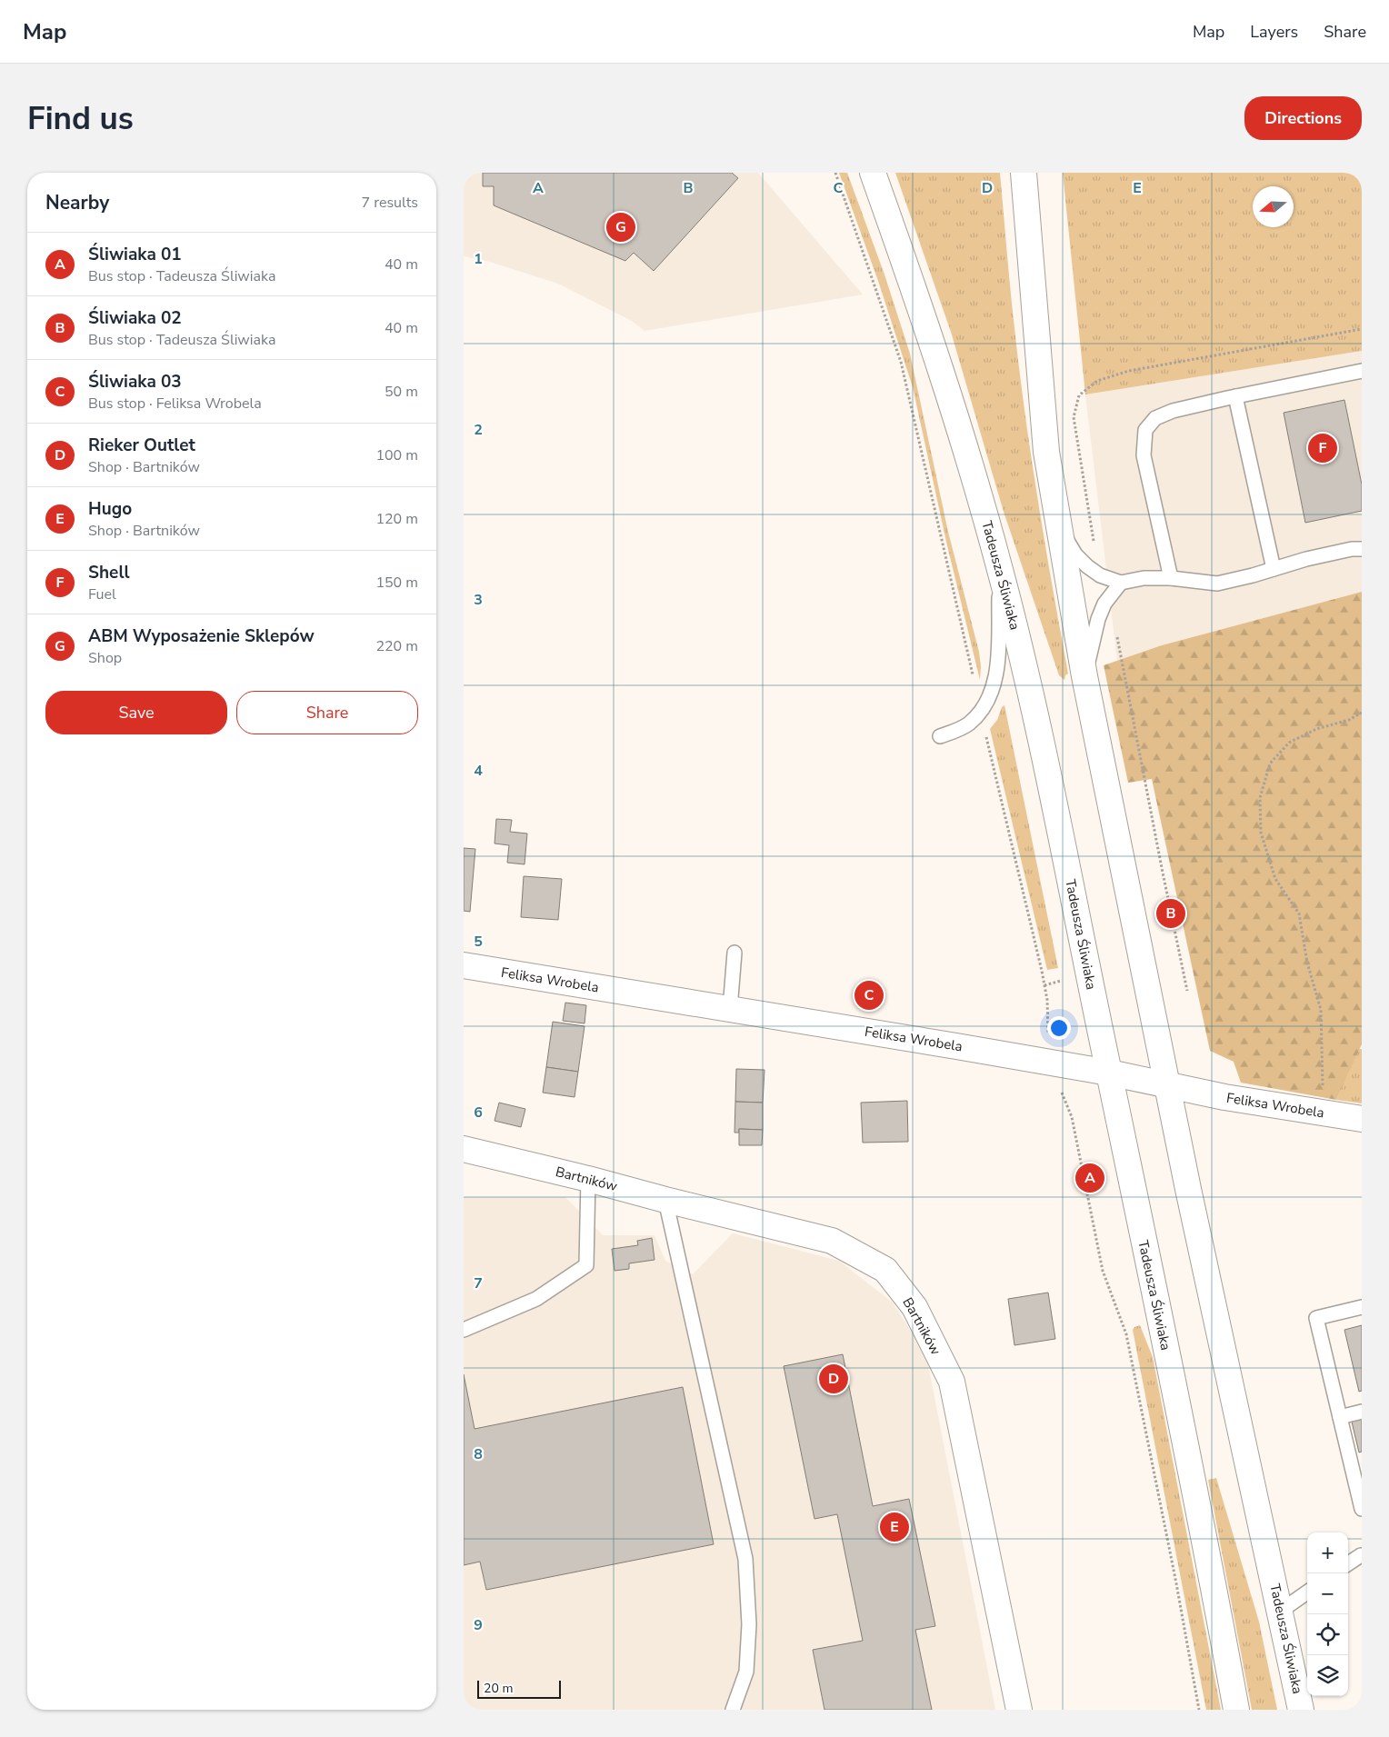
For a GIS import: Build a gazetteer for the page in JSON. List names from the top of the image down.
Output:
{
  "streets": {
    "main road": ["Tadeusza Śliwiaka", "Feliksa Wrobela", "Bartników"]
  },
  "crossings": [
    ["Tadeusza Śliwiaka", "Feliksa Wrobela"]
  ],
  "scale_bar": "20 m",
  "north": "left",
  "page": {
    "header": "Map",
    "nav": ["Map", "Layers", "Share"],
    "buttons": [
      "Directions",
      ["Save", "Share"]
    ],
    "title": "Find us",
    "heading": ["Nearby", "7 results"],
    "pins": [
      "G",
      "F",
      "B",
      "C",
      "A",
      "D",
      "E"
    ],
    "list": [
      {
        "mark": "A",
        "name": "Śliwiaka 01",
        "note": "Bus stop · Tadeusza Śliwiaka",
        "value": "40 m"
      },
      {
        "mark": "B",
        "name": "Śliwiaka 02",
        "note": "Bus stop · Tadeusza Śliwiaka",
        "value": "40 m"
      },
      {
        "mark": "C",
        "name": "Śliwiaka 03",
        "note": "Bus stop · Feliksa Wrobela",
        "value": "50 m"
      },
      {
        "mark": "D",
        "name": "Rieker Outlet",
        "note": "Shop · Bartników",
        "value": "100 m"
      },
      {
        "mark": "E",
        "name": "Hugo",
        "note": "Shop · Bartników",
        "value": "120 m"
      },
      {
        "mark": "F",
        "name": "Shell",
        "note": "Fuel",
        "value": "150 m"
      },
      {
        "mark": "G",
        "name": "ABM Wyposażenie Sklepów",
        "note": "Shop",
        "value": "220 m"
      }
    ],
    "map_buttons": ["+", "−"],
    "scale": "20 m"
  },
  "grid": {
    "columns": [
      "A",
      "B",
      "C",
      "D",
      "E"
    ],
    "rows": [
      "1",
      "2",
      "3",
      "4",
      "5",
      "6",
      "7",
      "8",
      "9"
    ]
  }
}
